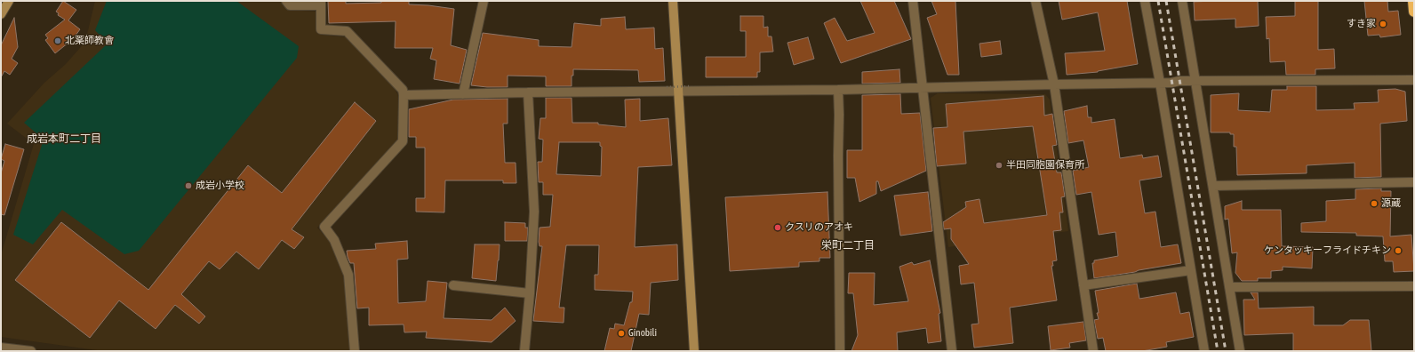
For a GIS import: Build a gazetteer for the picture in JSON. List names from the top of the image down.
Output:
{
  "districts": ["成岩本町二丁目", "栄町二丁目"],
  "places": [
    "すき家",
    "北薬師教會",
    "半田同胞園保育所",
    "成岩小学校",
    "源蔵",
    "クスリのアオキ",
    "ケンタッキーフライドチキン",
    "Ginobili"
  ]
}
